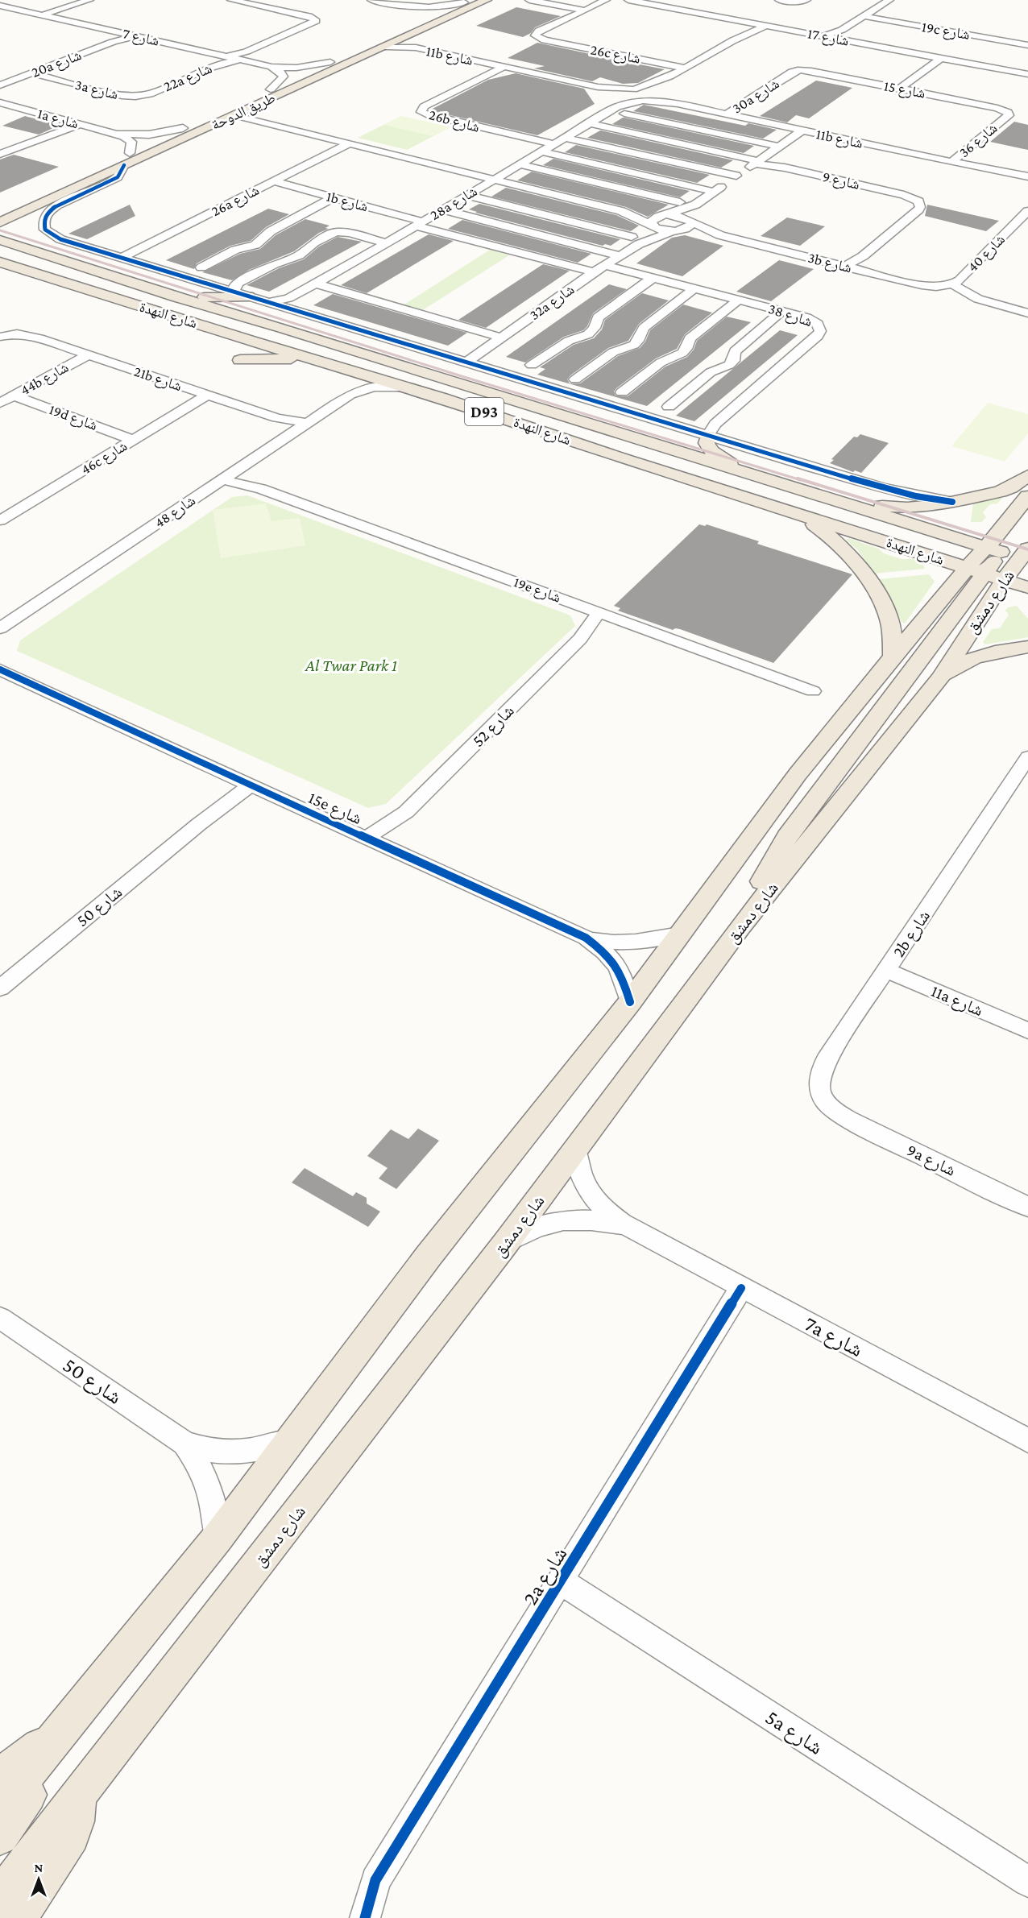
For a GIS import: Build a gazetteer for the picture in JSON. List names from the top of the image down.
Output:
{
  "streets": {
    "main road": [
      "طريق الدوحة",
      "شارع النهدة",
      "D93",
      "شارع دمشق"
    ],
    "street": [
      "19c شارع",
      "شارع 7",
      "شارع 17",
      "26c شارع",
      "11b شارع",
      "20a شارع",
      "22a شارع",
      "3a شارع",
      "شارع 15",
      "30a شارع",
      "1a شارع",
      "26b شارع",
      "شارع 36",
      "شارع 9",
      "26a شارع",
      "1b شارع",
      "28a شارع",
      "شارع 40",
      "3b شارع",
      "32a شارع",
      "شارع 38",
      "44b شارع",
      "21b شارع",
      "19d شارع",
      "46c شارع",
      "شارع 48",
      "19e شارع",
      "شارع 52",
      "15e شارع",
      "شارع 50",
      "2b شارع",
      "11a شارع",
      "9a شارع",
      "7a شارع",
      "2a شارع",
      "5a شارع"
    ]
  },
  "crossings": [
    ["شارع 7", "20a شارع"],
    ["شارع 7", "22a شارع"],
    ["شارع 7", "طريق الدوحة"],
    ["11b شارع", "30a شارع"],
    ["11b شارع", "طريق الدوحة"],
    ["11b شارع", "26b شارع"],
    ["11b شارع", "شارع 36"],
    ["11b شارع", "28a شارع"],
    ["20a شارع", "3a شارع"],
    ["22a شارع", "3a شارع"],
    ["شارع 15", "30a شارع"],
    ["شارع 15", "شارع 36"],
    ["طريق الدوحة", "1a شارع"],
    ["26b شارع", "28a شارع"],
    ["شارع 9", "28a شارع"],
    ["شارع 9", "3b شارع"],
    ["26a شارع", "1b شارع"],
    ["1b شارع", "28a شارع"],
    ["1b شارع", "32a شارع"],
    ["شارع 40", "3b شارع"],
    ["3b شارع", "32a شارع"],
    ["32a شارع", "شارع 38"],
    ["شارع النهدة", "شارع 48"],
    ["شارع النهدة", "شارع دمشق"],
    ["44b شارع", "21b شارع"],
    ["44b شارع", "19d شارع"],
    ["21b شارع", "46c شارع"],
    ["21b شارع", "شارع 48"],
    ["19d شارع", "46c شارع"],
    ["شارع 48", "19e شارع"],
    ["19e شارع", "شارع 52"],
    ["شارع دمشق", "15e شارع"],
    ["شارع دمشق", "شارع 50"],
    ["شارع دمشق", "7a شارع"],
    ["شارع 52", "15e شارع"],
    ["15e شارع", "شارع 50"],
    ["2b شارع", "11a شارع"],
    ["2b شارع", "9a شارع"],
    ["7a شارع", "2a شارع"],
    ["2a شارع", "5a شارع"]
  ],
  "parks": ["Al Twar Park 1"],
  "north": "top"
}
